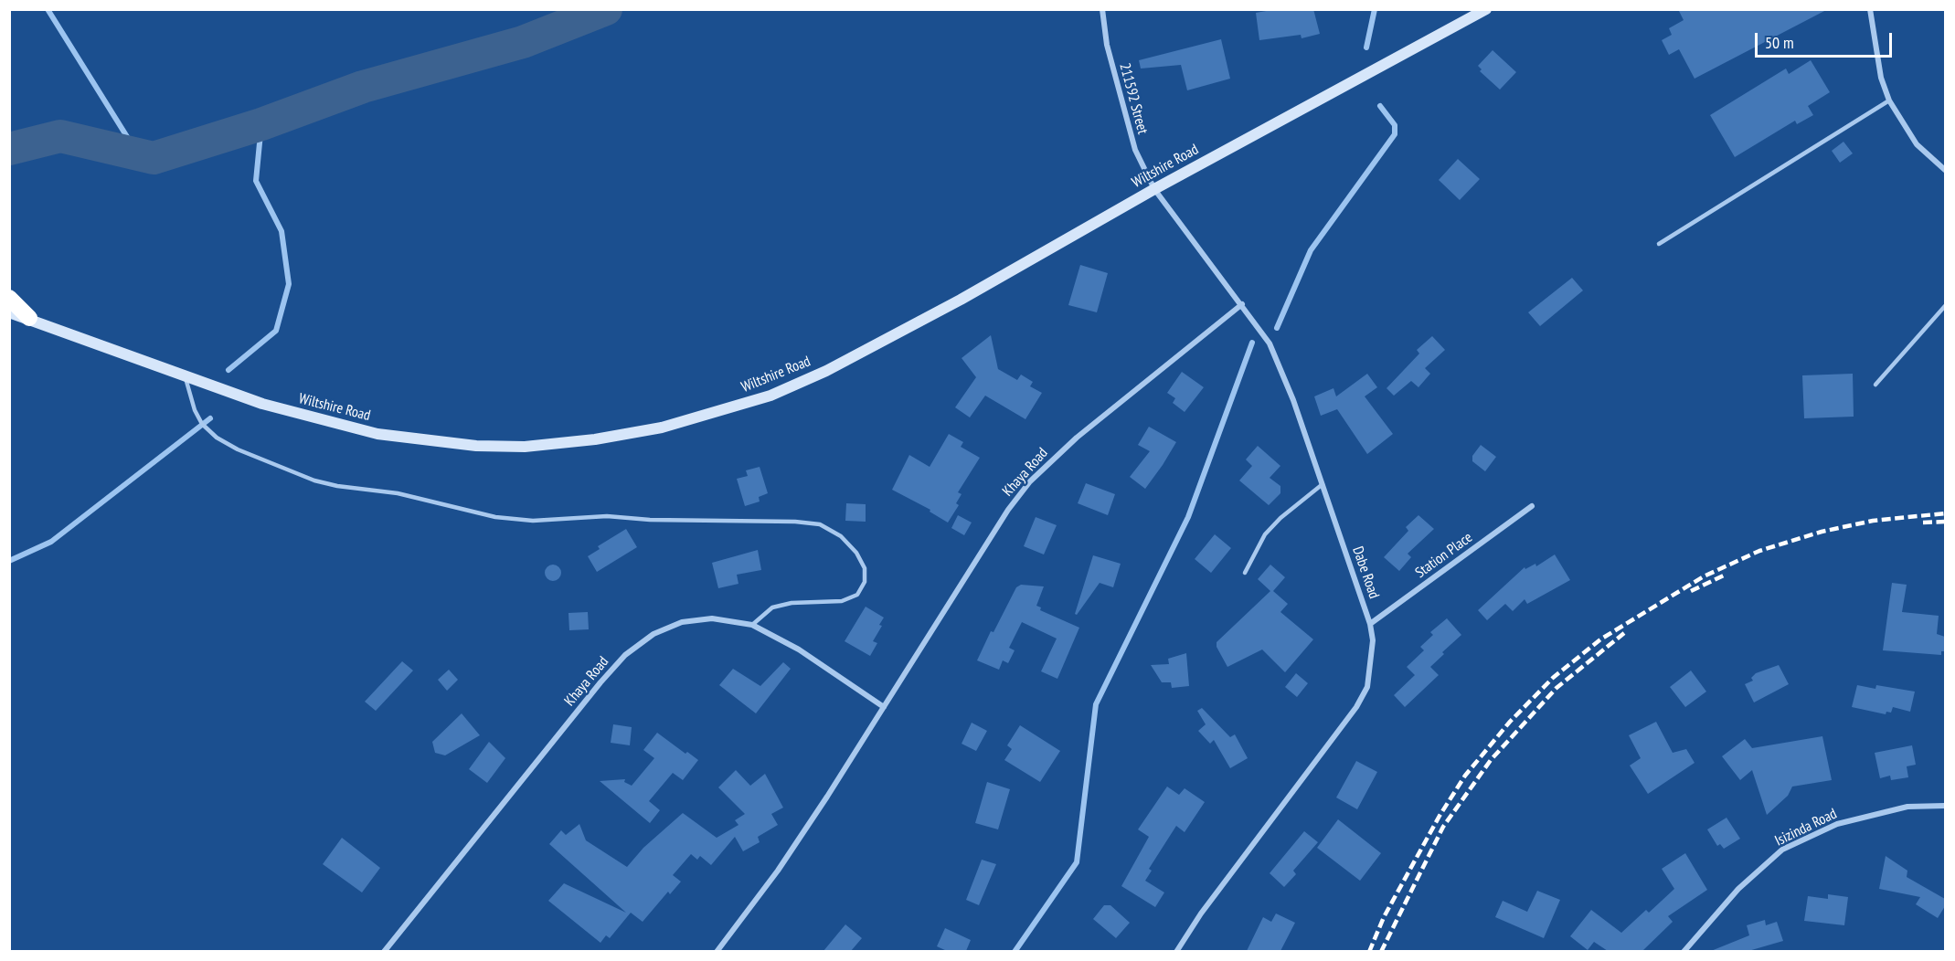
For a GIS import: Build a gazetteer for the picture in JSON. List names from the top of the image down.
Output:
{
  "streets": {
    "street": [
      "211592 Street",
      "Wiltshire Road",
      "Khaya Road",
      "Station Place",
      "Dabe Road",
      "Isizinda Road"
    ]
  },
  "crossings": [
    ["211592 Street", "Wiltshire Road"],
    ["211592 Street", "Dabe Road"],
    ["Wiltshire Road", "Dabe Road"],
    ["Khaya Road", "Dabe Road"],
    ["Station Place", "Dabe Road"]
  ],
  "scale_bar": "50 m"
}
